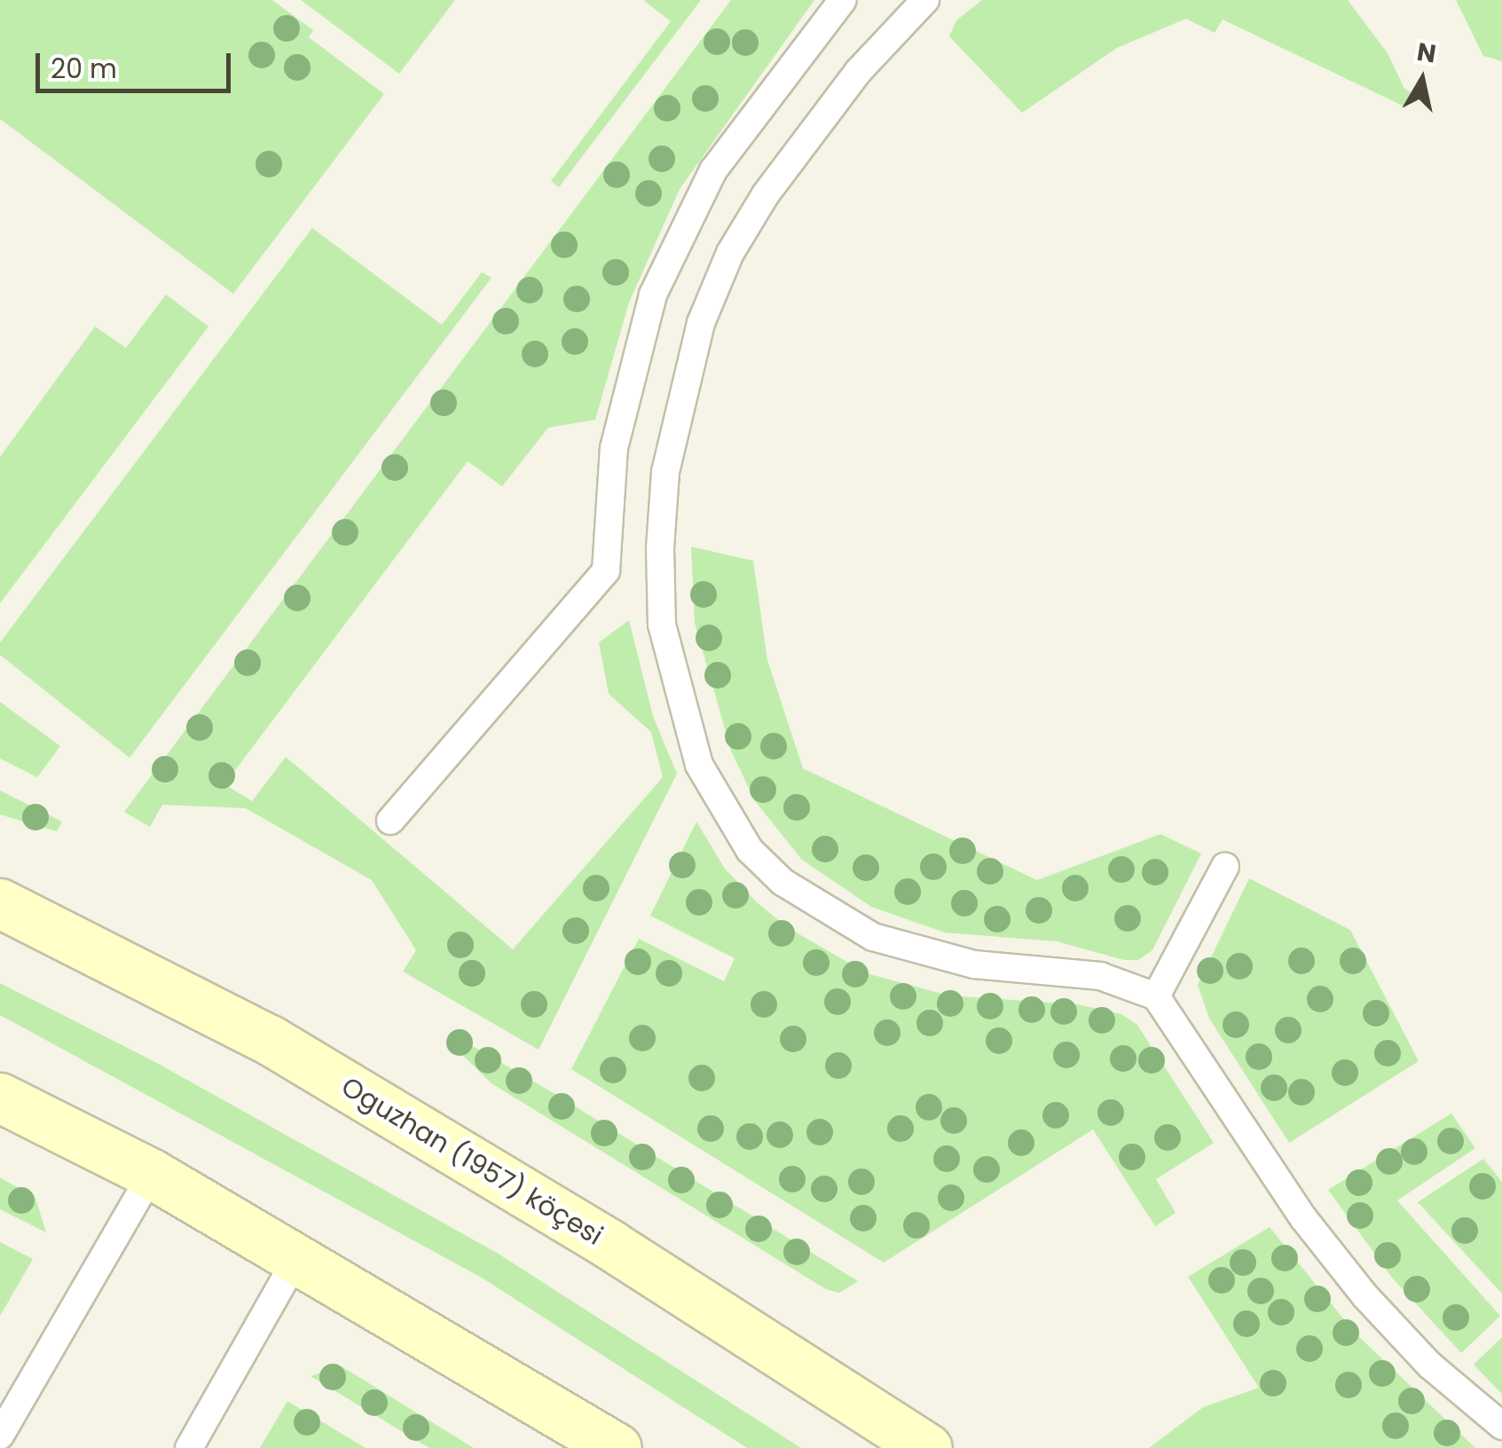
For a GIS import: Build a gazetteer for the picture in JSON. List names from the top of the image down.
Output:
{
  "streets": {
    "main road": ["Oguzhan (1957) köçesi"]
  },
  "scale_bar": "20 m",
  "north": "top"
}
